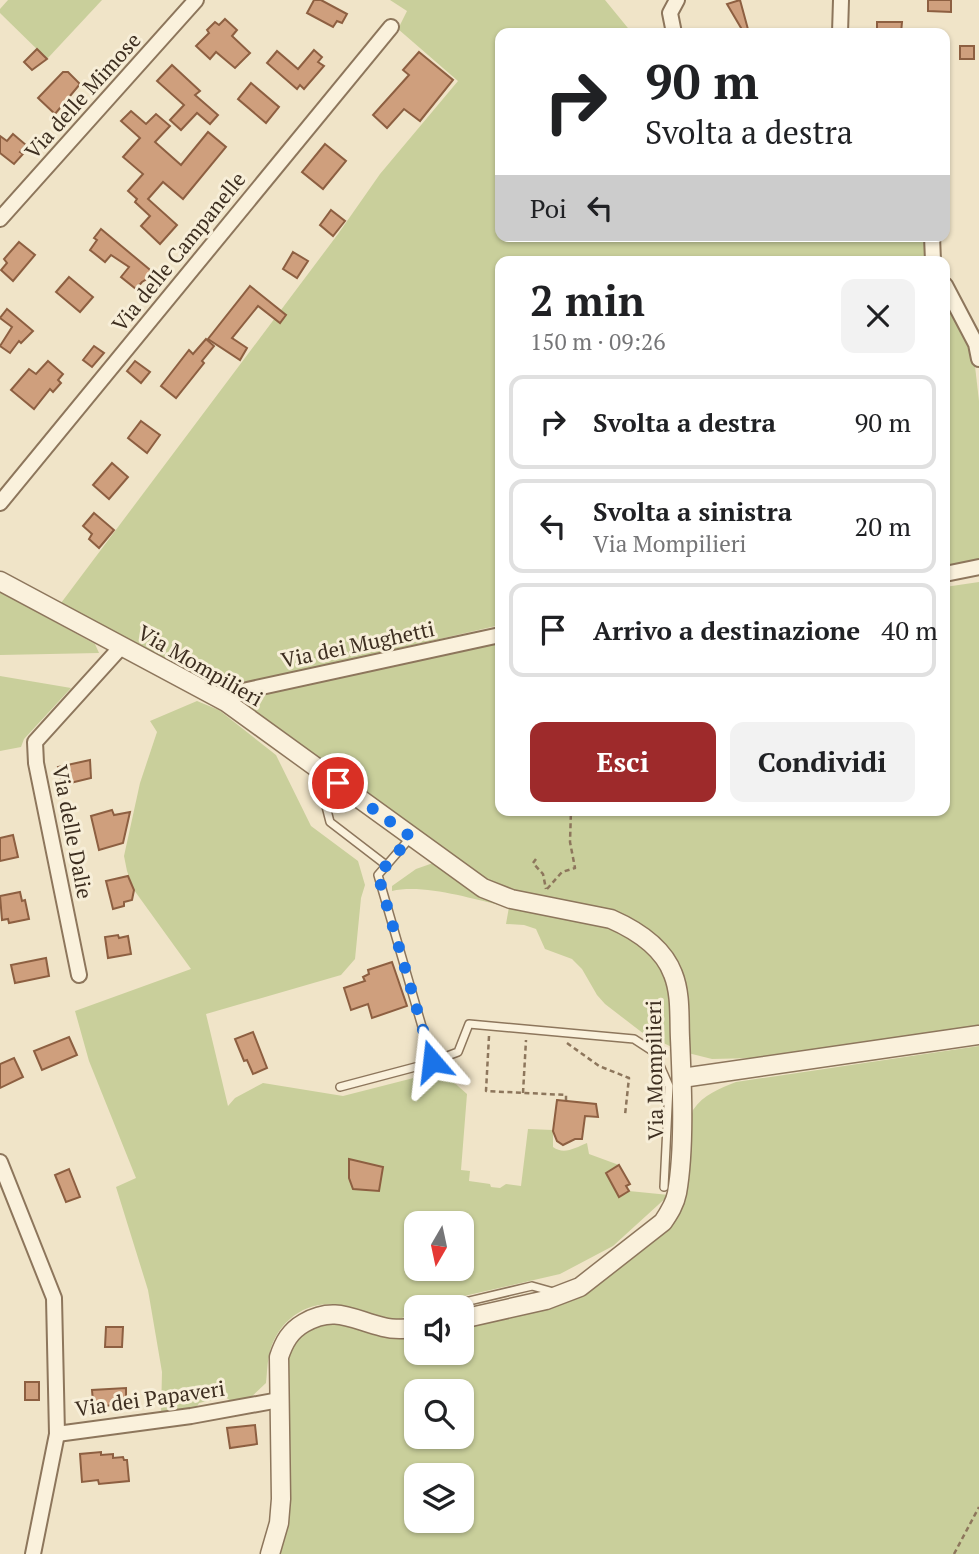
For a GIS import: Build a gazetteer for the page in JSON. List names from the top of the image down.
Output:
{
  "streets": {
    "street": [
      "Via delle Mimose",
      "Via delle Campanelle",
      "Via dei Mughetti",
      "Via Mompilieri",
      "Via delle Dalie",
      "Via dei Papaveri"
    ]
  },
  "crossings": [
    ["Via dei Mughetti", "Via Mompilieri"],
    ["Via Mompilieri", "Via delle Dalie"]
  ],
  "north": "bottom",
  "page": {
    "turn": ["90 m", "Svolta a destra"],
    "then": "Poi",
    "heading": ["2 min", "150 m · 09:26"],
    "list": [
      {
        "name": "Svolta a destra",
        "value": "90 m"
      },
      {
        "name": "Svolta a sinistra",
        "note": "Via Mompilieri",
        "value": "20 m"
      },
      {
        "name": "Arrivo a destinazione",
        "value": "40 m"
      }
    ],
    "buttons": ["Esci", "Condividi"]
  }
}
